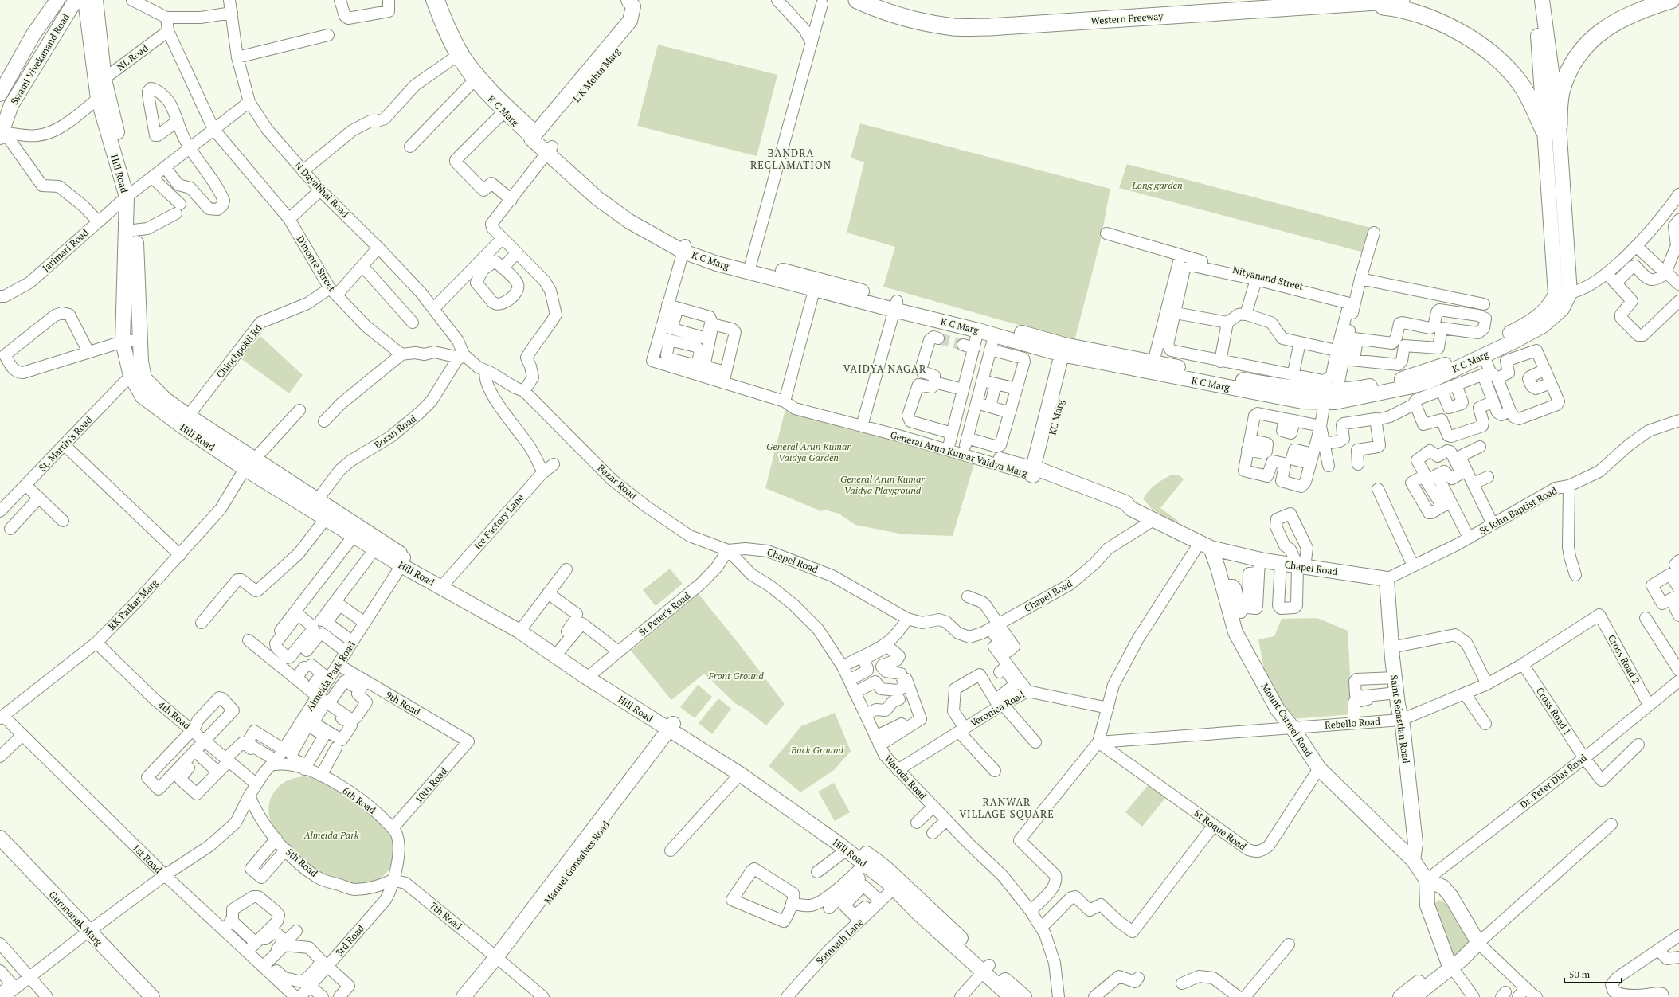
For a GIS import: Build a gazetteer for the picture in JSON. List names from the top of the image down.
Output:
{
  "streets": {
    "highway": ["Western Freeway"],
    "main road": [
      "Swami Vivekanand Road",
      "L K Mehta Marg",
      "K C Marg",
      "Hill Road",
      "KC Marg",
      "General Arun Kumar Vaidya Marg",
      "Chapel Road",
      "Saint Sebastian Road",
      "Mount Carmel Road",
      "Manuel Gonsalves Road",
      "Gurunanak Marg"
    ],
    "street": [
      "NL Road",
      "N Dayabhai Road",
      "Jarimari Road",
      "D'monte Street",
      "Nityanand Street",
      "Chinchpokli Rd",
      "Boran Road",
      "St. Martin's Road",
      "Bazar Road",
      "St John Baptist Road",
      "Ice Factory Lane",
      "RK Patkar Marg",
      "St Peter's Road",
      "Cross Road 2",
      "Almeida Park Road",
      "9th Road",
      "Veronica Road",
      "Cross Road 1",
      "4th Road",
      "Rebello Road",
      "Waroda Road",
      "Dr. Peter Dias Road",
      "10th Road",
      "6th Road",
      "St Roque Road",
      "1st Road",
      "5th Road",
      "7th Road",
      "3rd Road",
      "Somnath Lane"
    ]
  },
  "crossings": [
    ["NL Road", "Hill Road"],
    ["NL Road", "D'monte Street"],
    ["L K Mehta Marg", "K C Marg"],
    ["K C Marg", "KC Marg"],
    ["K C Marg", "General Arun Kumar Vaidya Marg"],
    ["Hill Road", "Jarimari Road"],
    ["Hill Road", "Chinchpokli Rd"],
    ["Hill Road", "Boran Road"],
    ["Hill Road", "St. Martin's Road"],
    ["Hill Road", "Ice Factory Lane"],
    ["Hill Road", "RK Patkar Marg"],
    ["Hill Road", "St Peter's Road"],
    ["Hill Road", "Almeida Park Road"],
    ["Hill Road", "Manuel Gonsalves Road"],
    ["Hill Road", "Somnath Lane"],
    ["N Dayabhai Road", "Jarimari Road"],
    ["N Dayabhai Road", "Chinchpokli Rd"],
    ["N Dayabhai Road", "Boran Road"],
    ["Jarimari Road", "D'monte Street"],
    ["D'monte Street", "Chinchpokli Rd"],
    ["KC Marg", "General Arun Kumar Vaidya Marg"],
    ["General Arun Kumar Vaidya Marg", "Chapel Road"],
    ["Bazar Road", "Chapel Road"],
    ["Bazar Road", "St Peter's Road"],
    ["Bazar Road", "Waroda Road"],
    ["St John Baptist Road", "Chapel Road"],
    ["St John Baptist Road", "Saint Sebastian Road"],
    ["Chapel Road", "St Peter's Road"],
    ["Chapel Road", "Saint Sebastian Road"],
    ["Chapel Road", "Mount Carmel Road"],
    ["Chapel Road", "Waroda Road"],
    ["RK Patkar Marg", "4th Road"],
    ["RK Patkar Marg", "1st Road"],
    ["St Peter's Road", "Waroda Road"],
    ["Cross Road 2", "Rebello Road"],
    ["Cross Road 2", "Dr. Peter Dias Road"],
    ["Almeida Park Road", "9th Road"],
    ["Almeida Park Road", "4th Road"],
    ["Almeida Park Road", "6th Road"],
    ["9th Road", "10th Road"],
    ["Veronica Road", "Waroda Road"],
    ["Cross Road 1", "Rebello Road"],
    ["Cross Road 1", "Dr. Peter Dias Road"],
    ["Saint Sebastian Road", "Mount Carmel Road"],
    ["Saint Sebastian Road", "Rebello Road"],
    ["Mount Carmel Road", "Rebello Road"],
    ["Mount Carmel Road", "Dr. Peter Dias Road"],
    ["Mount Carmel Road", "St Roque Road"],
    ["Rebello Road", "St Roque Road"],
    ["10th Road", "6th Road"],
    ["6th Road", "5th Road"],
    ["6th Road", "7th Road"],
    ["6th Road", "3rd Road"],
    ["5th Road", "7th Road"],
    ["5th Road", "3rd Road"],
    ["Manuel Gonsalves Road", "7th Road"],
    ["7th Road", "3rd Road"]
  ],
  "districts": ["BANDRA RECLAMATION", "VAIDYA NAGAR", "RANWAR VILLAGE SQUARE"],
  "parks": [
    "Long garden",
    "General Arun Kumar Vaidya Garden",
    "General Arun Kumar Vaidya Playground",
    "Front Ground",
    "Back Ground",
    "Almeida Park"
  ],
  "scale_bar": "50 m"
}
